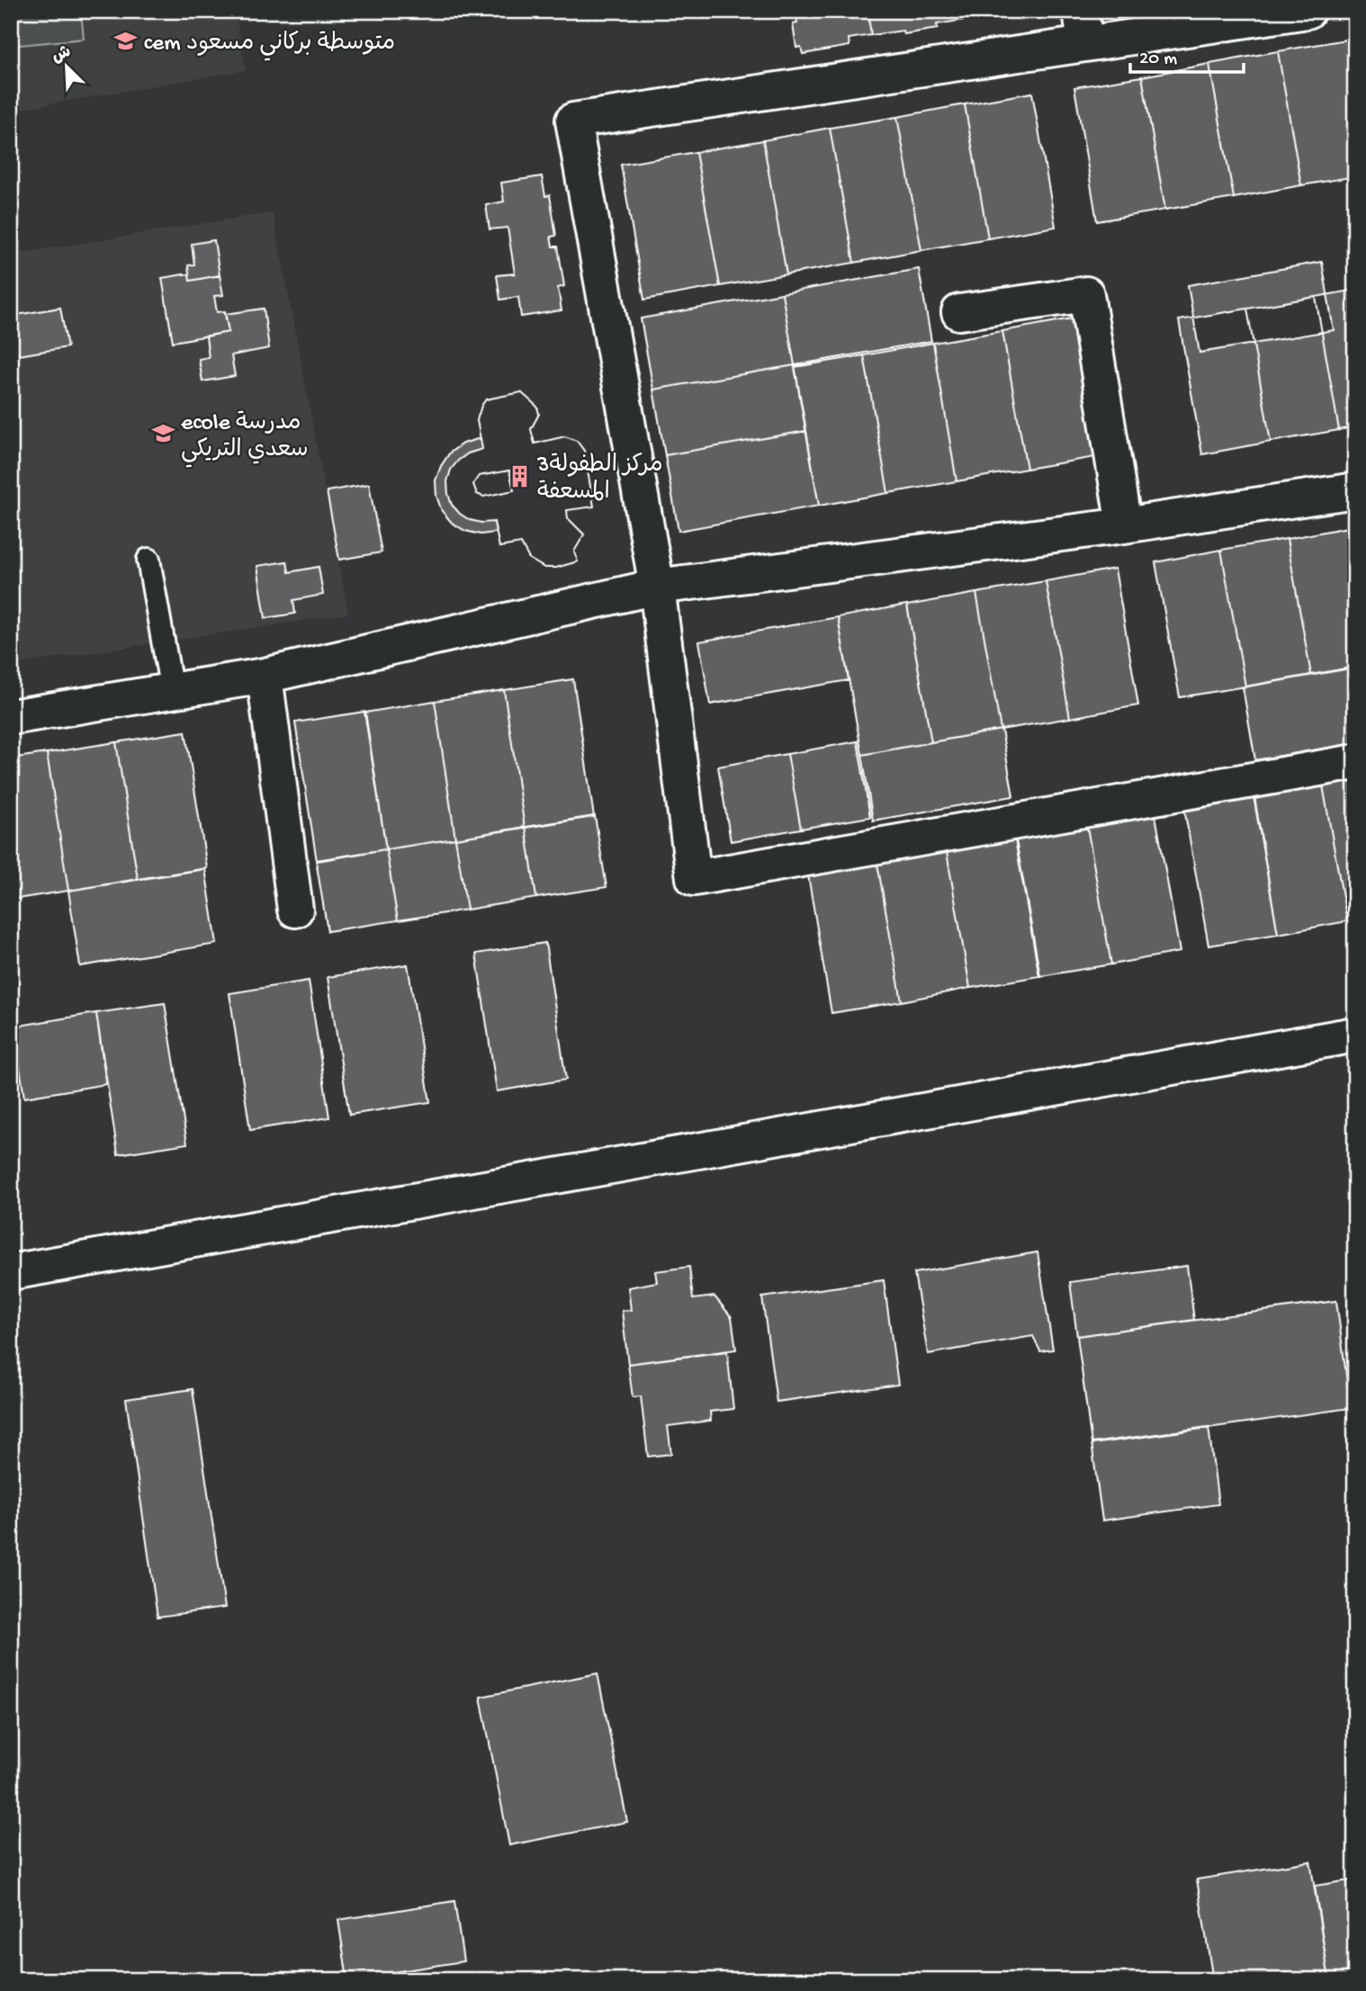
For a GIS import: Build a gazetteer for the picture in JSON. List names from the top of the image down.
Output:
{
  "places": {
    "school or university": ["cem متوسطة بركاني مسعود", "ecole مدرسة سعدي التريكي"],
    "building": ["3مركز الطفولة المسعفة"]
  },
  "scale_bar": "20 m",
  "north": "top left"
}
